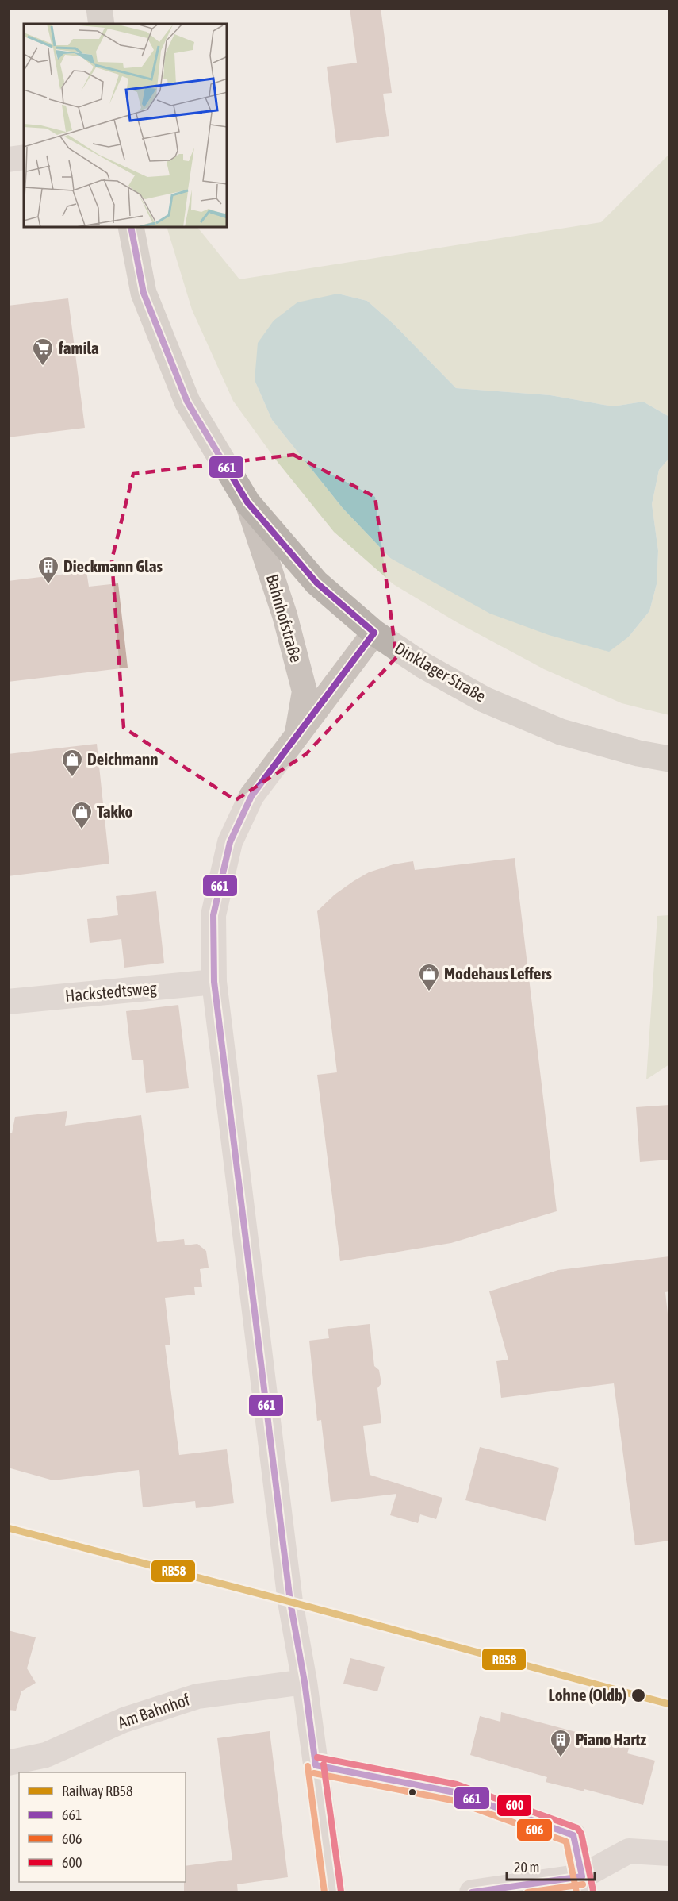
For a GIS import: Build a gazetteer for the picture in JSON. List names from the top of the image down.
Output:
{
  "streets": {
    "main road": ["Dinklager Straße"],
    "street": ["Bahnhofstraße", "Hackstedtsweg", "Am Bahnhof"]
  },
  "crossings": [
    ["Bahnhofstraße", "Dinklager Straße"],
    ["Bahnhofstraße", "Hackstedtsweg"],
    ["Bahnhofstraße", "Am Bahnhof"]
  ],
  "places": {
    "supermarket": ["famila"],
    "building": ["Dieckmann Glas", "Piano Hartz"],
    "shop": ["Deichmann", "Takko", "Modehaus Leffers"],
    "other": ["Lohne (Oldb)"]
  },
  "lines": [
    "transit line 661",
    "rail line RB58",
    "transit line 600",
    "transit line 606"
  ],
  "legend": [
    "Railway RB58",
    "661",
    "606",
    "600"
  ],
  "scale_bar": "20 m"
}
